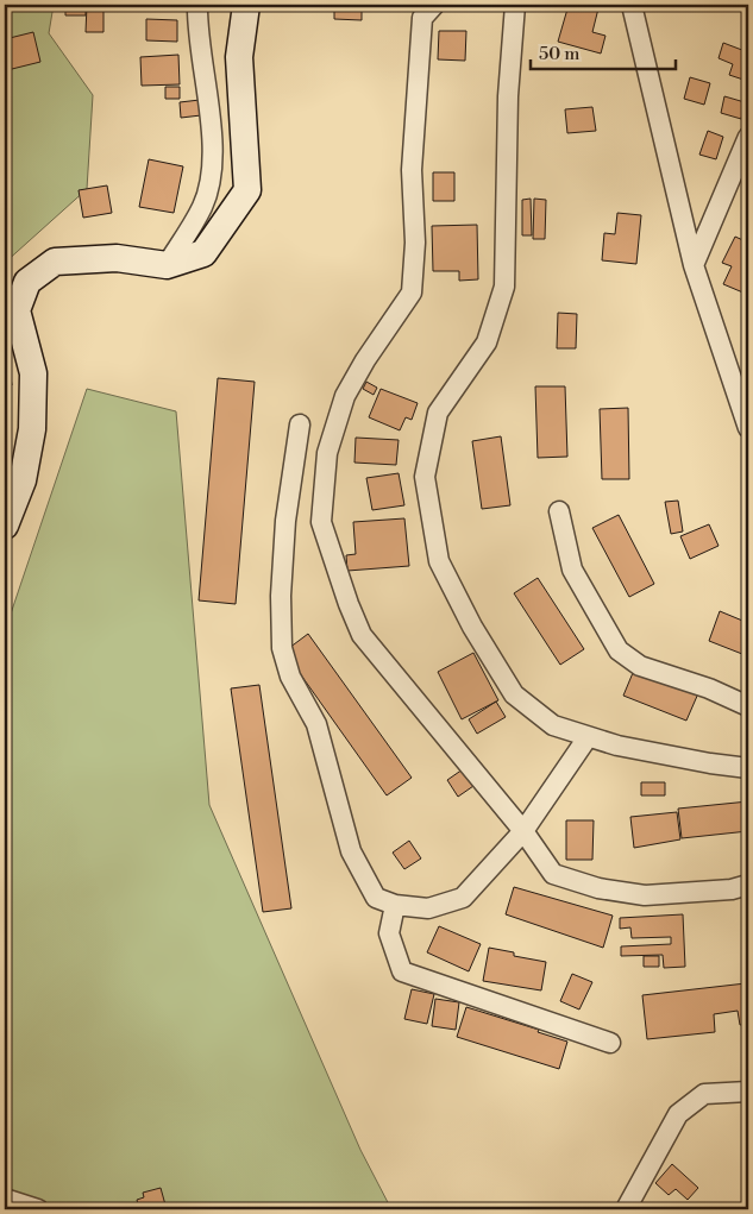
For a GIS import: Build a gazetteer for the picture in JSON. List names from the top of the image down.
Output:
{
  "scale_bar": "50 m"
}
